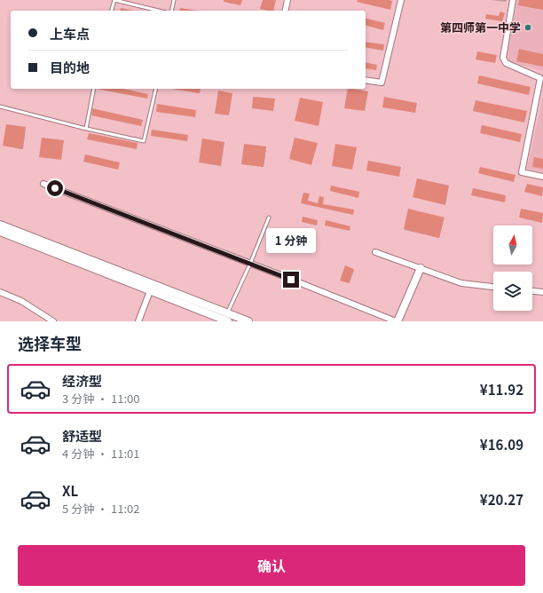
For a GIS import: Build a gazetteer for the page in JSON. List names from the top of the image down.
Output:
{
  "places": ["第四师第一中学"],
  "north": "top",
  "page": {
    "banner": ["上车点", "目的地"],
    "bubble": "1 分钟",
    "heading": "选择车型",
    "list": [
      {
        "name": "经济型",
        "note": "3 分钟 · 11:00",
        "value": "¥11.92"
      },
      {
        "name": "舒适型",
        "note": "4 分钟 · 11:01",
        "value": "¥16.09"
      },
      {
        "name": "XL",
        "note": "5 分钟 · 11:02",
        "value": "¥20.27"
      }
    ],
    "buttons": "确认"
  }
}
